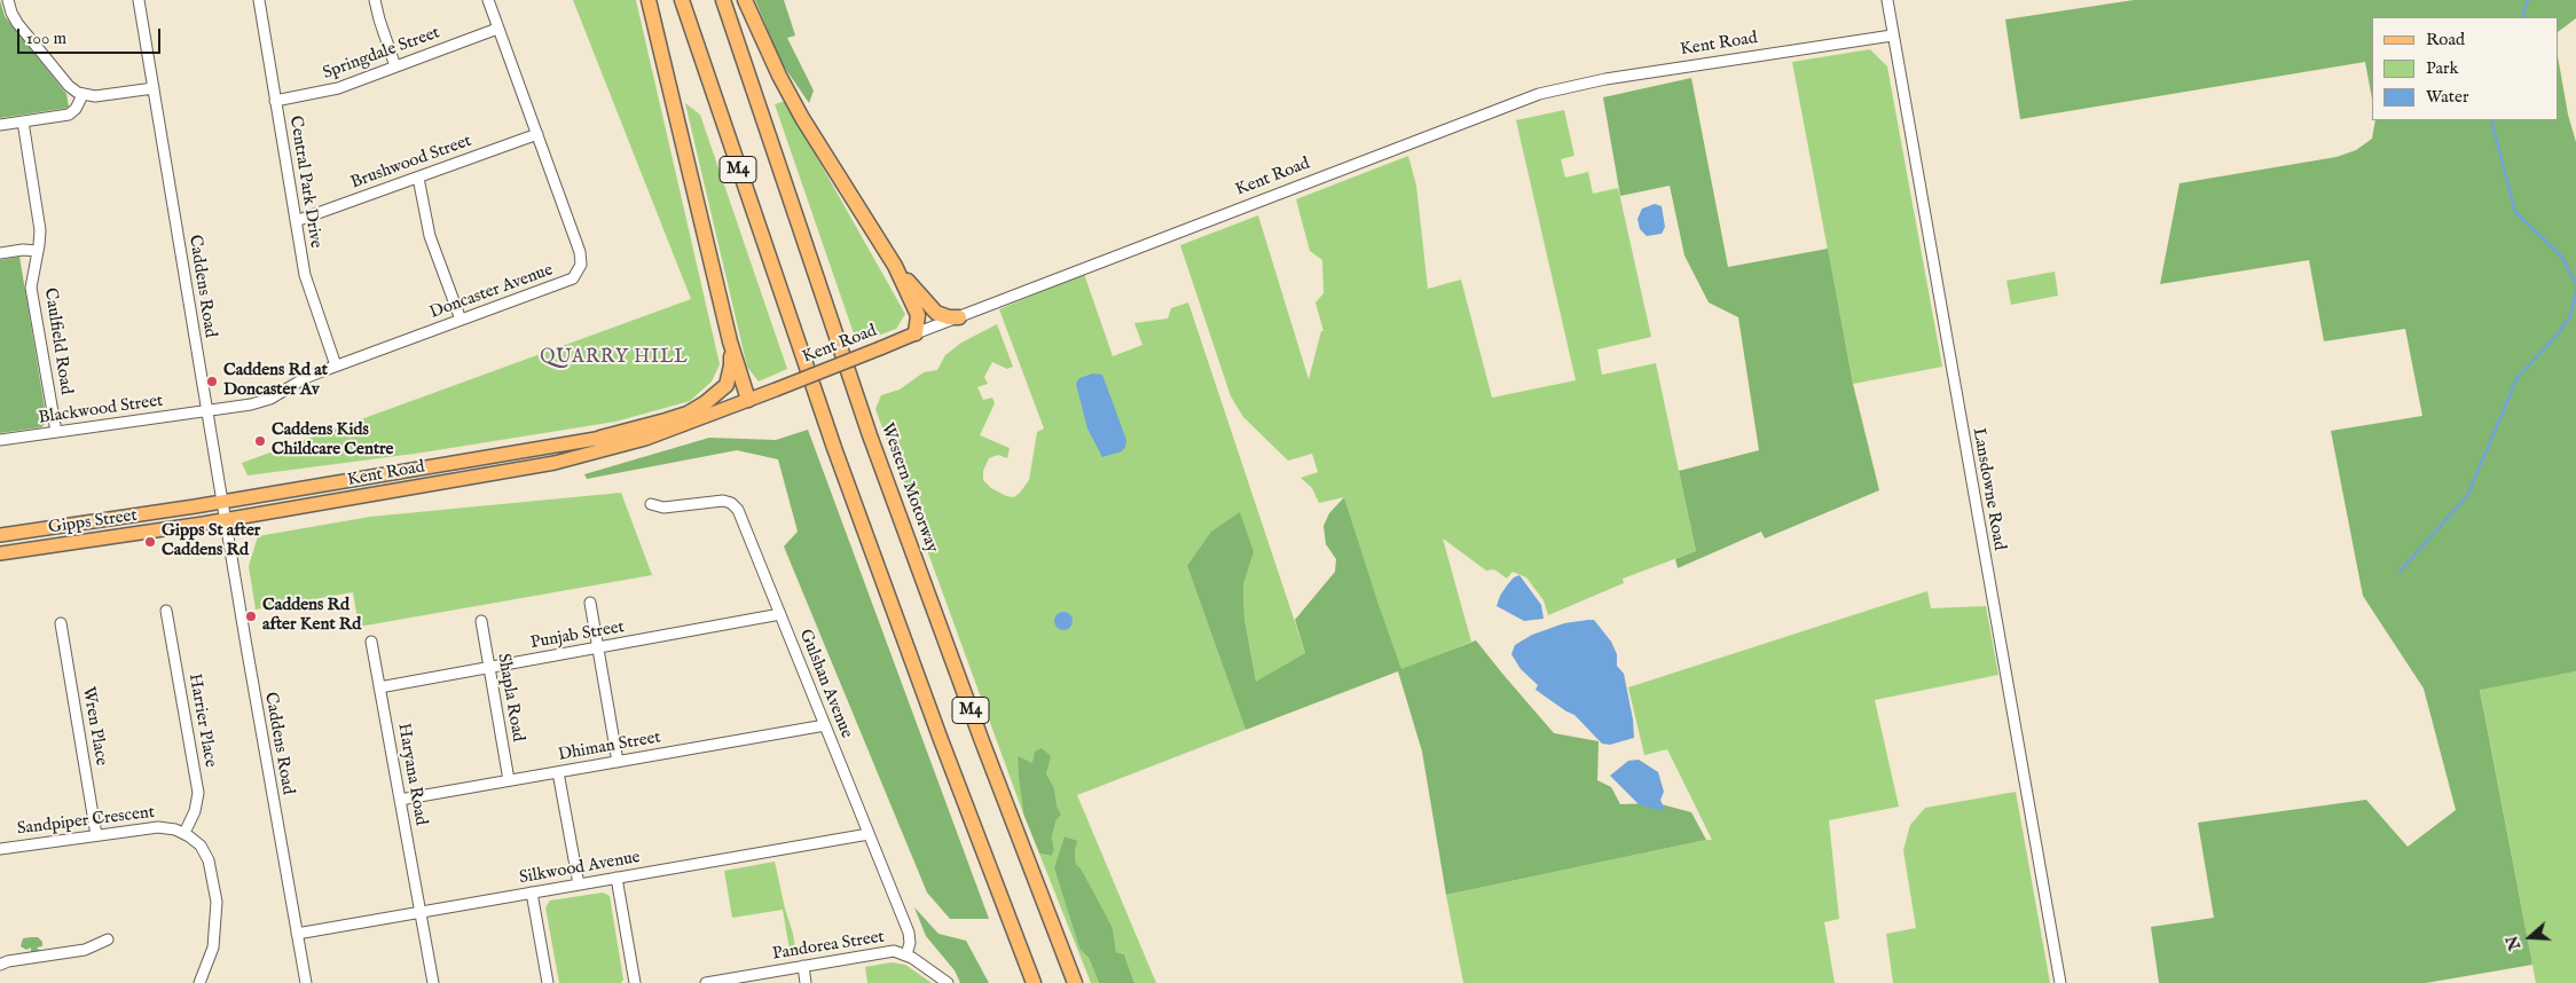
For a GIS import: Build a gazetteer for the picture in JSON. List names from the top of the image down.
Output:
{
  "streets": {
    "highway": ["M4", "Western Motorway"],
    "main road": ["Kent Road", "Gipps Street"],
    "street": [
      "Springdale Street",
      "Brushwood Street",
      "Central Park Drive",
      "Caddens Road",
      "Doncaster Avenue",
      "Caulfield Road",
      "Blackwood Street",
      "Lansdowne Road",
      "Punjab Street",
      "Gulshan Avenue",
      "Shapla Road",
      "Harrier Place",
      "Wren Place",
      "Dhiman Street",
      "Haryana Road",
      "Sandpiper Crescent",
      "Silkwood Avenue",
      "Pandorea Street"
    ]
  },
  "crossings": [
    ["Kent Road", "Caddens Road"],
    ["Kent Road", "Lansdowne Road"],
    ["Kent Road", "Gipps Street"],
    ["Springdale Street", "Central Park Drive"],
    ["Springdale Street", "Doncaster Avenue"],
    ["Brushwood Street", "Central Park Drive"],
    ["Brushwood Street", "Doncaster Avenue"],
    ["Central Park Drive", "Doncaster Avenue"],
    ["Caddens Road", "Doncaster Avenue"],
    ["Caddens Road", "Blackwood Street"],
    ["Caddens Road", "Gipps Street"],
    ["Caddens Road", "Silkwood Avenue"],
    ["Doncaster Avenue", "Blackwood Street"],
    ["Caulfield Road", "Blackwood Street"],
    ["Punjab Street", "Gulshan Avenue"],
    ["Punjab Street", "Shapla Road"],
    ["Punjab Street", "Haryana Road"],
    ["Gulshan Avenue", "Dhiman Street"],
    ["Gulshan Avenue", "Silkwood Avenue"],
    ["Gulshan Avenue", "Pandorea Street"],
    ["Shapla Road", "Dhiman Street"],
    ["Harrier Place", "Sandpiper Crescent"],
    ["Wren Place", "Sandpiper Crescent"],
    ["Dhiman Street", "Haryana Road"],
    ["Haryana Road", "Silkwood Avenue"]
  ],
  "districts": ["QUARRY HILL"],
  "places": [
    "Caddens Rd at Doncaster Av",
    "Caddens Kids Childcare Centre",
    "Gipps St after Caddens Rd",
    "Caddens Rd after Kent Rd"
  ],
  "legend": ["Road", "Park", "Water"],
  "scale_bar": "100 m",
  "north": "left"
}
